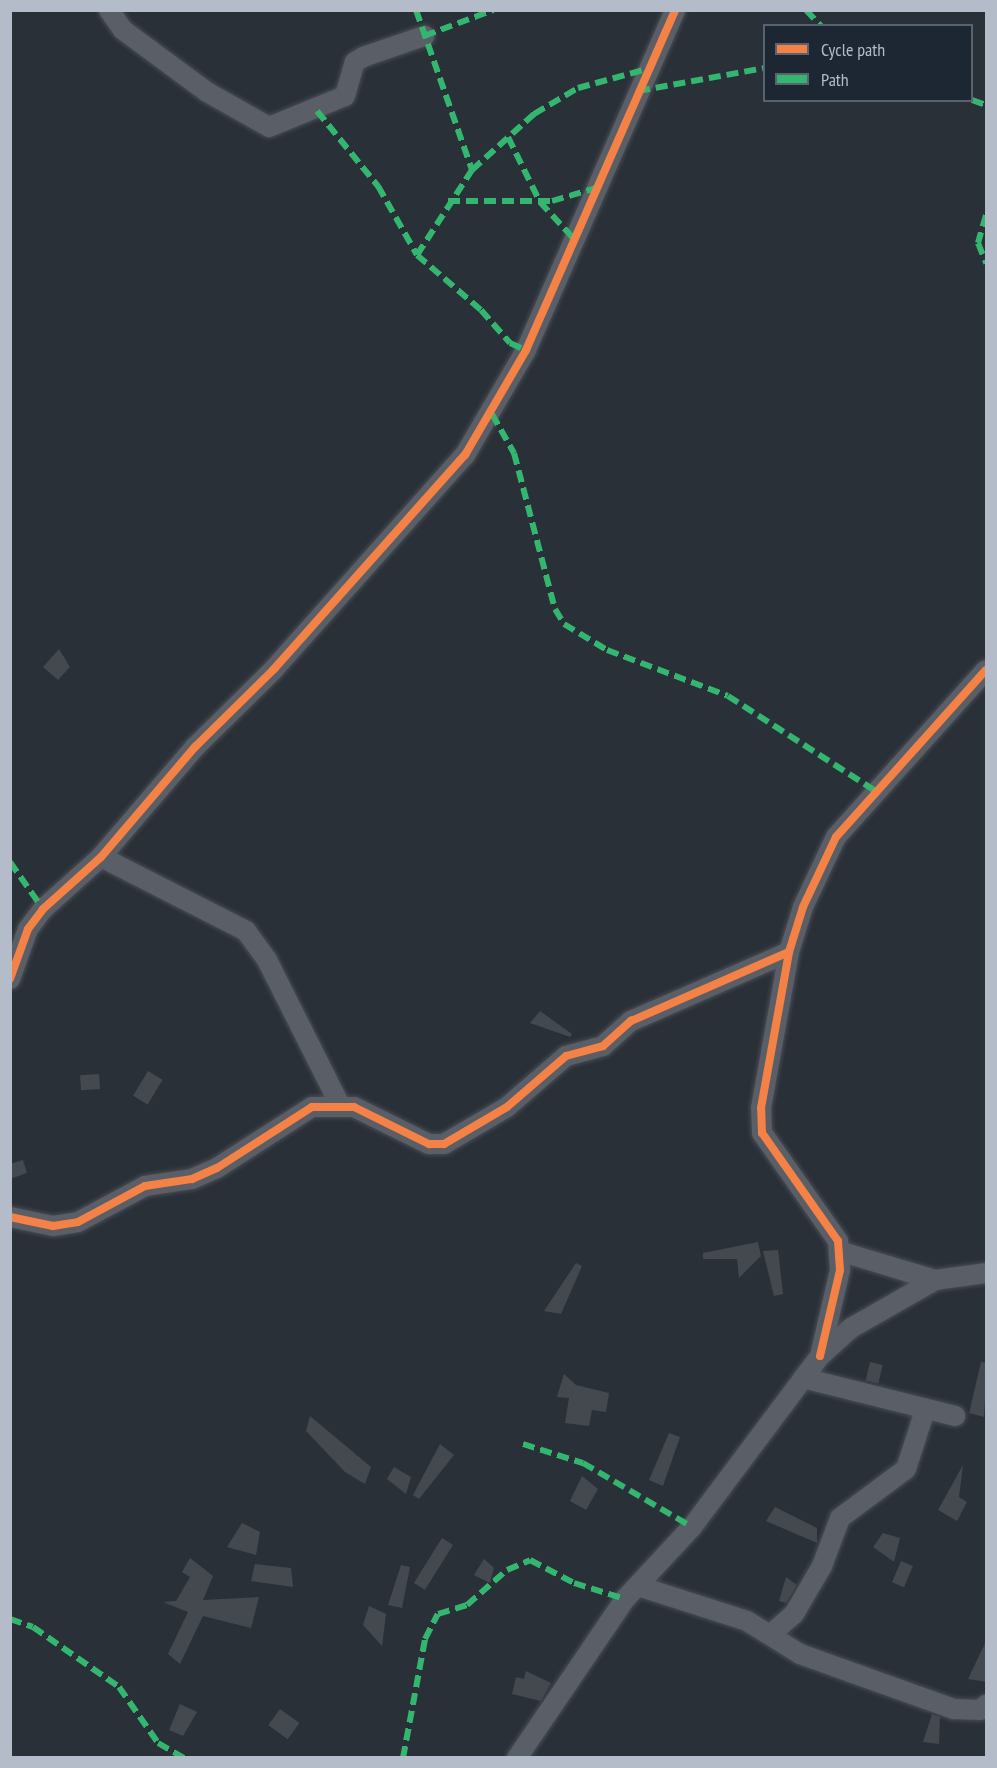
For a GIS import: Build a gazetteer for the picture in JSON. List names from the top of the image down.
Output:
{
  "legend": ["Cycle path", "Path"]
}
